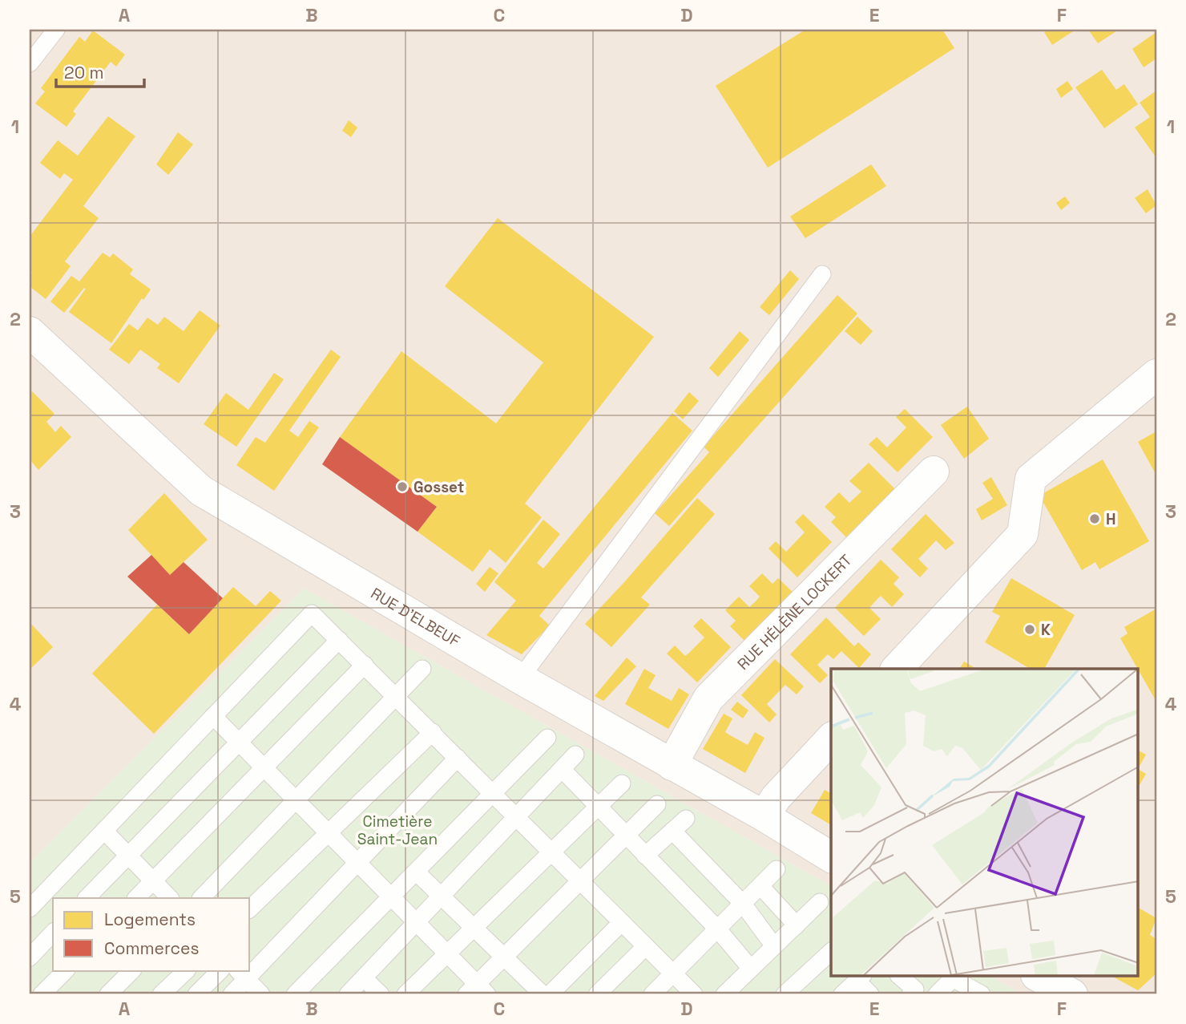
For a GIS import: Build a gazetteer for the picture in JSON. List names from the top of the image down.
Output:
{
  "streets": {
    "street": ["RUE HÉLÈNE LOCKERT", "RUE D'ELBEUF"]
  },
  "crossings": [
    ["RUE HÉLÈNE LOCKERT", "RUE D'ELBEUF"]
  ],
  "parks": ["Cimetière Saint-Jean"],
  "places": ["Gosset", "H", "K"],
  "legend": ["Logements", "Commerces"],
  "scale_bar": "20 m",
  "grid": {
    "columns": [
      "A",
      "B",
      "C",
      "D",
      "E",
      "F"
    ],
    "rows": [
      "1",
      "2",
      "3",
      "4",
      "5"
    ]
  }
}
